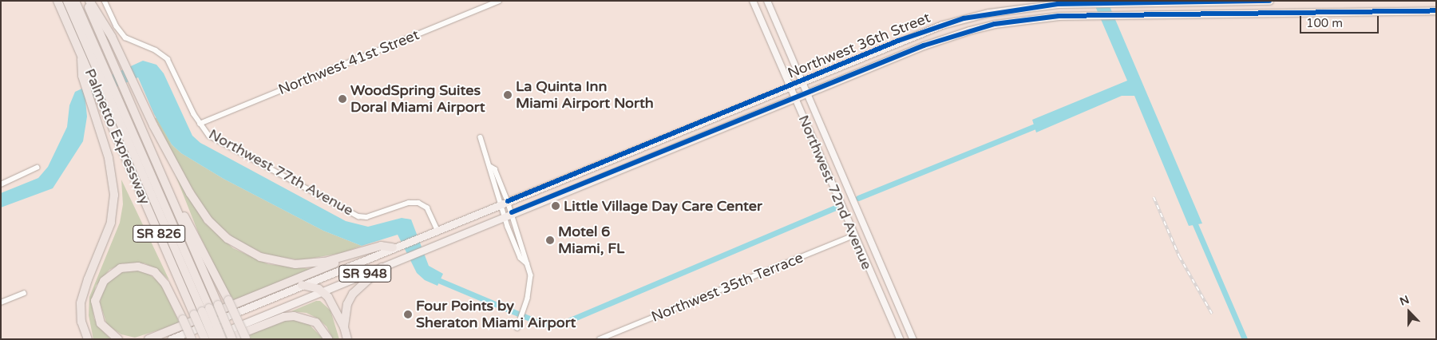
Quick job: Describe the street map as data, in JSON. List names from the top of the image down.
{
  "streets": {
    "highway": ["Palmetto Expressway", "SR 826"],
    "main road": ["Northwest 36th Street", "Northwest 72nd Avenue", "SR 948"],
    "street": ["Northwest 41st Street", "Northwest 77th Avenue", "Northwest 35th Terrace"]
  },
  "crossings": [
    ["Northwest 36th Street", "Palmetto Expressway"],
    ["Northwest 36th Street", "Northwest 77th Avenue"],
    ["Northwest 36th Street", "Northwest 72nd Avenue"],
    ["Northwest 41st Street", "Northwest 77th Avenue"],
    ["Northwest 72nd Avenue", "Northwest 35th Terrace"]
  ],
  "places": [
    "La Quinta Inn Miami Airport North",
    "WoodSpring Suites Doral Miami Airport",
    "Little Village Day Care Center",
    "Motel 6 Miami, FL",
    "Four Points by Sheraton Miami Airport"
  ],
  "scale_bar": "100 m",
  "north": "top"
}
